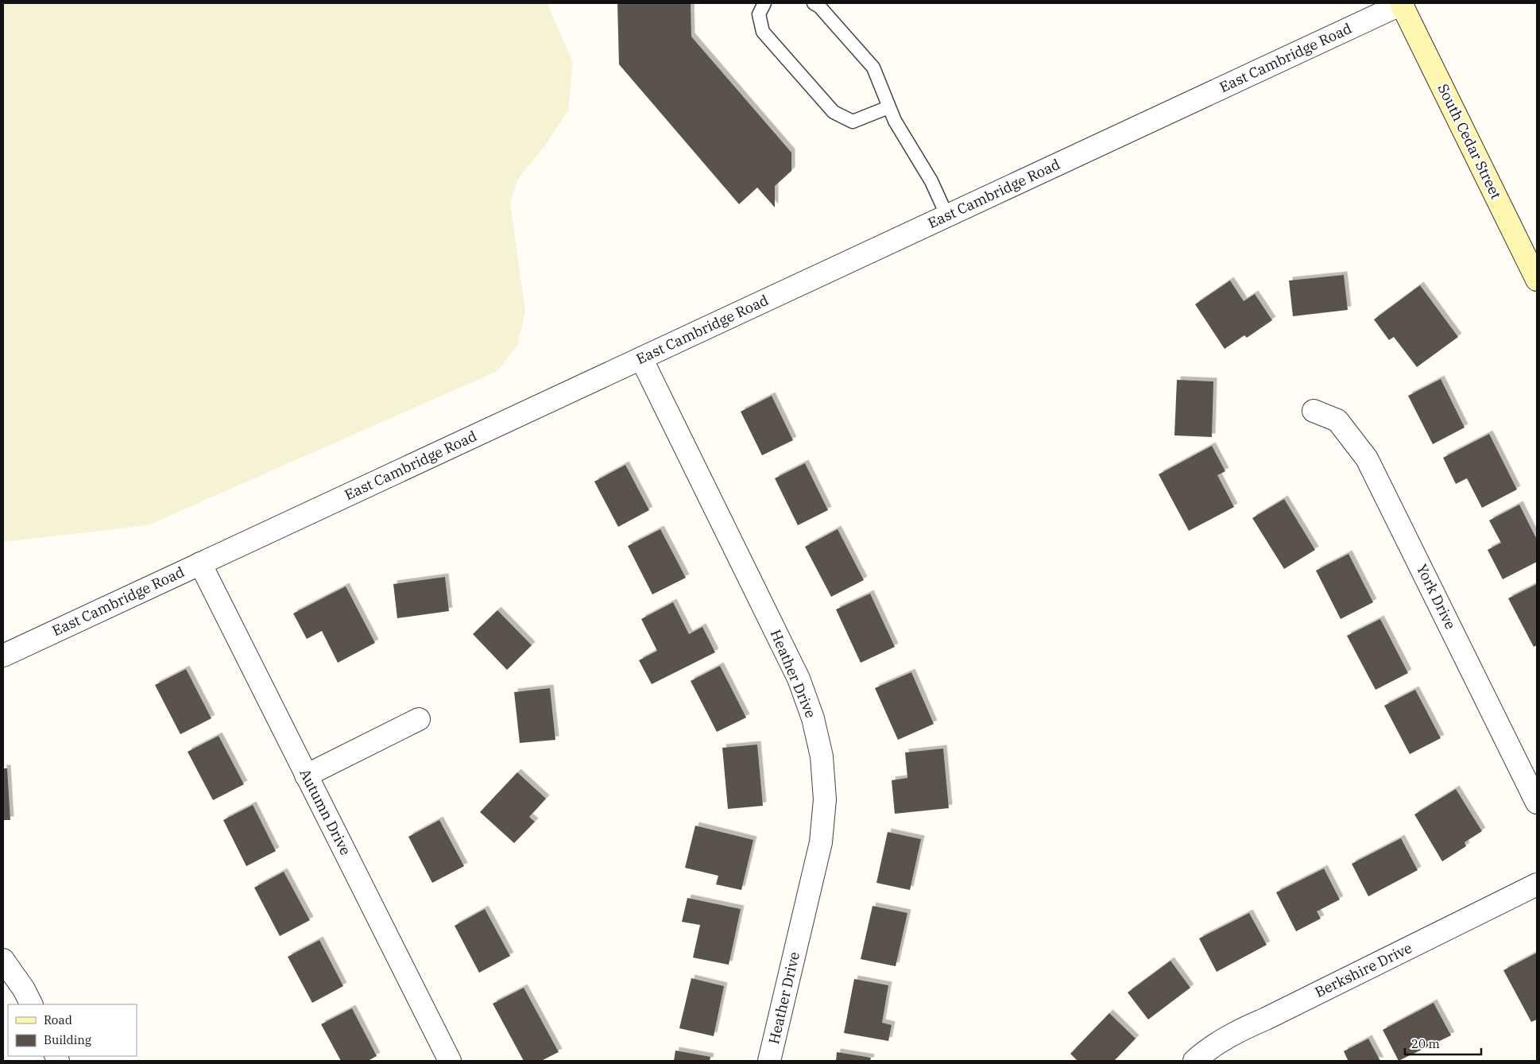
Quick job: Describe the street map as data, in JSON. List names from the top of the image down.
{
  "streets": {
    "main road": ["South Cedar Street"],
    "street": [
      "East Cambridge Road",
      "York Drive",
      "Heather Drive",
      "Autumn Drive",
      "Berkshire Drive"
    ]
  },
  "crossings": [
    ["East Cambridge Road", "South Cedar Street"],
    ["East Cambridge Road", "Heather Drive"],
    ["East Cambridge Road", "Autumn Drive"]
  ],
  "legend": ["Road", "Building"],
  "scale_bar": "20 m"
}
